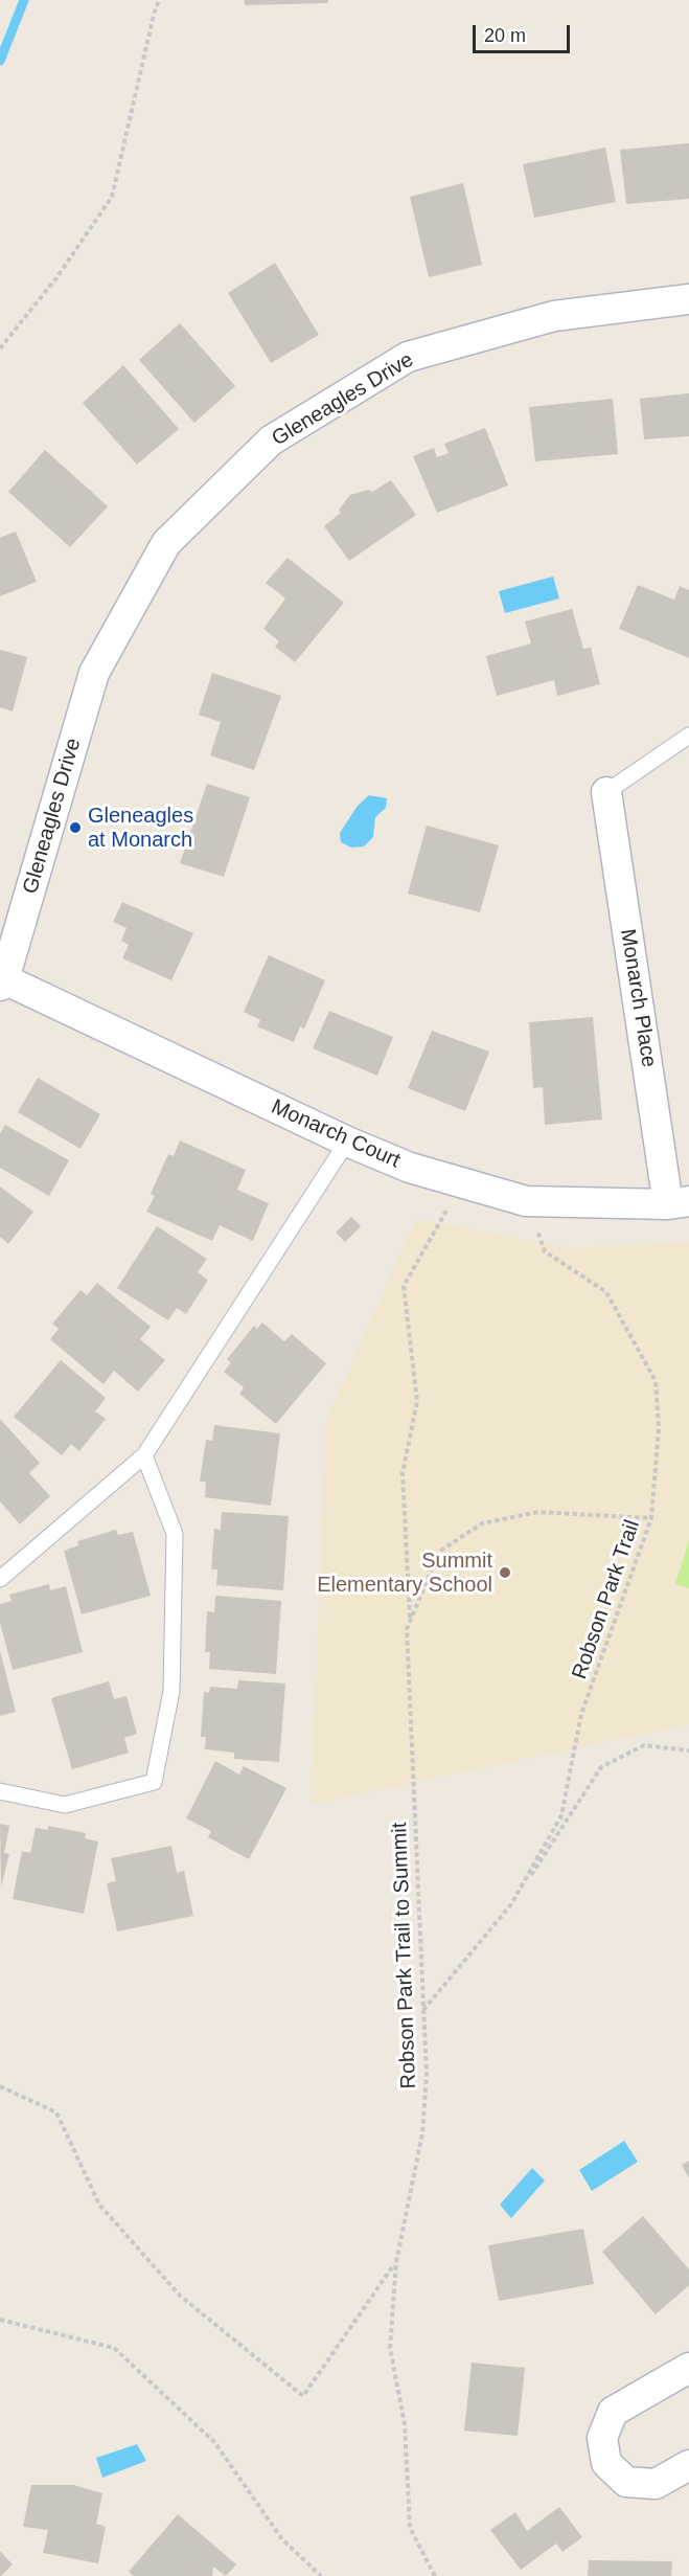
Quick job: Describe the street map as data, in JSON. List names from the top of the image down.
{
  "streets": {
    "street": ["Gleneagles Drive", "Monarch Place", "Monarch Court"],
    "path": ["Robson Park Trail", "Robson Park Trail to Summit"]
  },
  "crossings": [
    ["Gleneagles Drive", "Monarch Court"],
    ["Monarch Place", "Monarch Court"],
    ["Monarch Court", "Robson Park Trail"],
    ["Robson Park Trail", "Robson Park Trail to Summit"]
  ],
  "places": ["Gleneagles at Monarch", "Summit Elementary School"],
  "scale_bar": "20 m"
}
